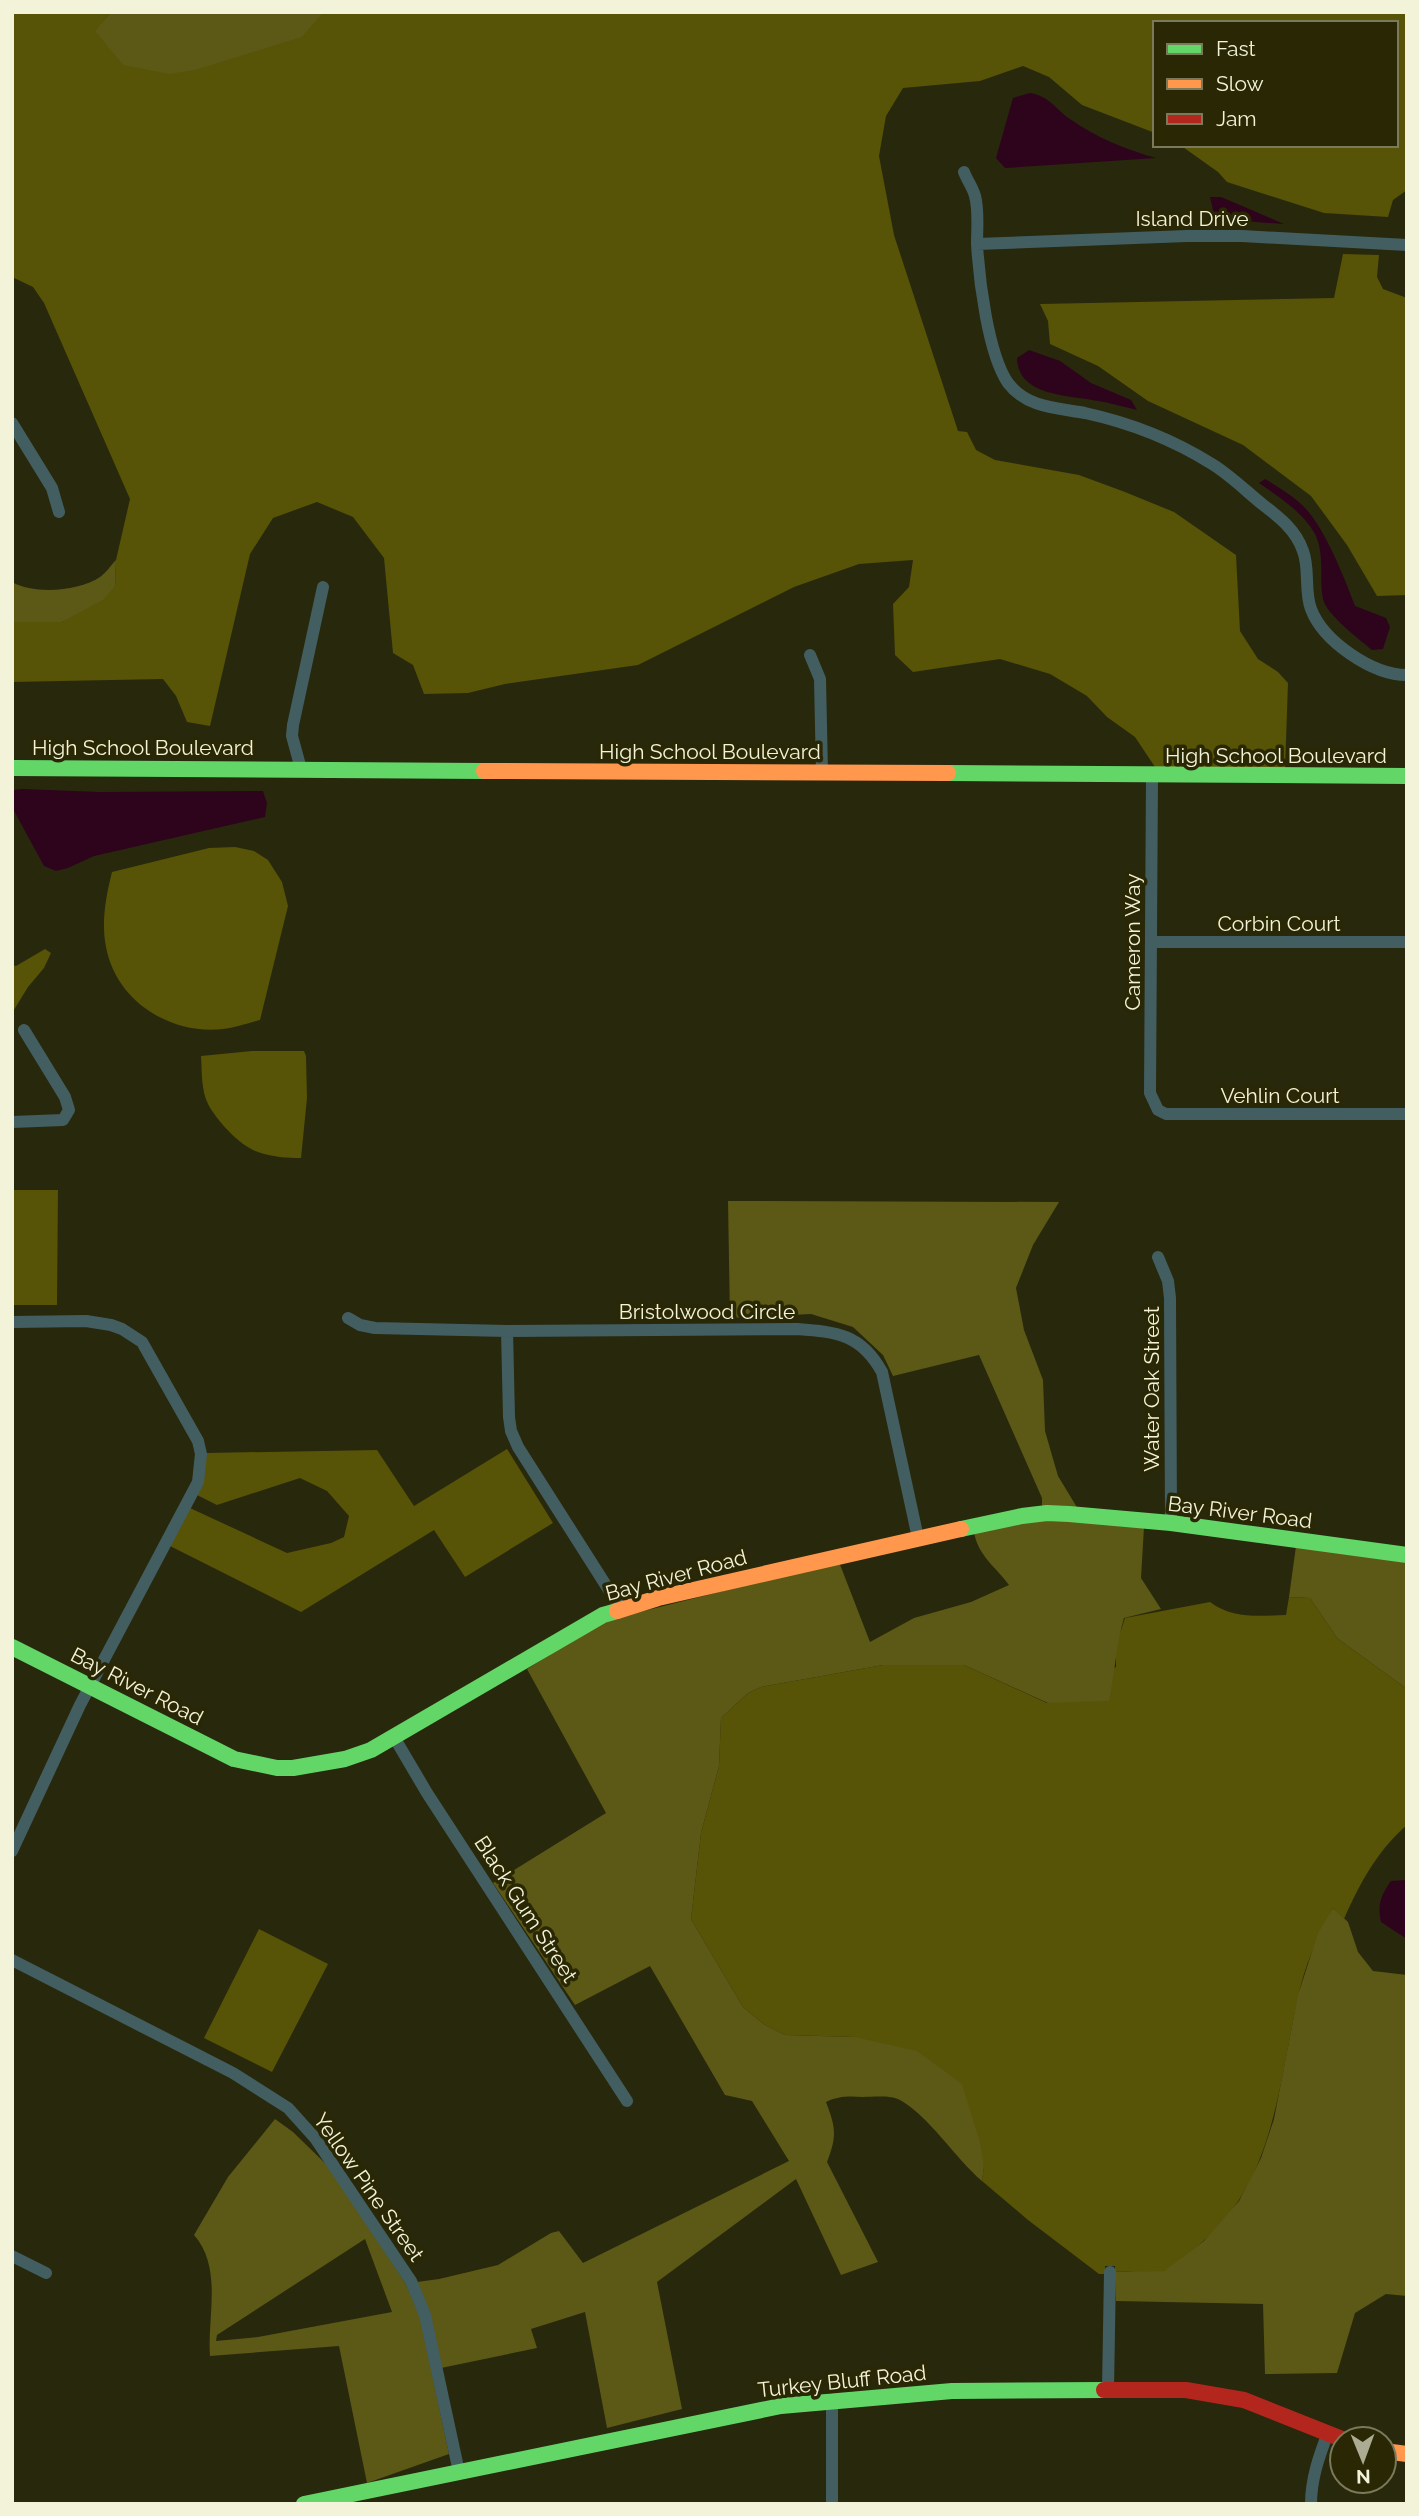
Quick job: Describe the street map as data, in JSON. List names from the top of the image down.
{
  "streets": {
    "street": [
      "Island Drive",
      "High School Boulevard",
      "Corbin Court",
      "Cameron Way",
      "Vehlin Court",
      "Bristolwood Circle",
      "Water Oak Street",
      "Bay River Road",
      "Black Gum Street",
      "Yellow Pine Street",
      "Turkey Bluff Road"
    ]
  },
  "crossings": [
    ["High School Boulevard", "Cameron Way"],
    ["Corbin Court", "Cameron Way"],
    ["Cameron Way", "Vehlin Court"],
    ["Bristolwood Circle", "Bay River Road"],
    ["Water Oak Street", "Bay River Road"],
    ["Bay River Road", "Black Gum Street"],
    ["Yellow Pine Street", "Turkey Bluff Road"]
  ],
  "legend": ["Fast", "Slow", "Jam"],
  "north": "bottom"
}
